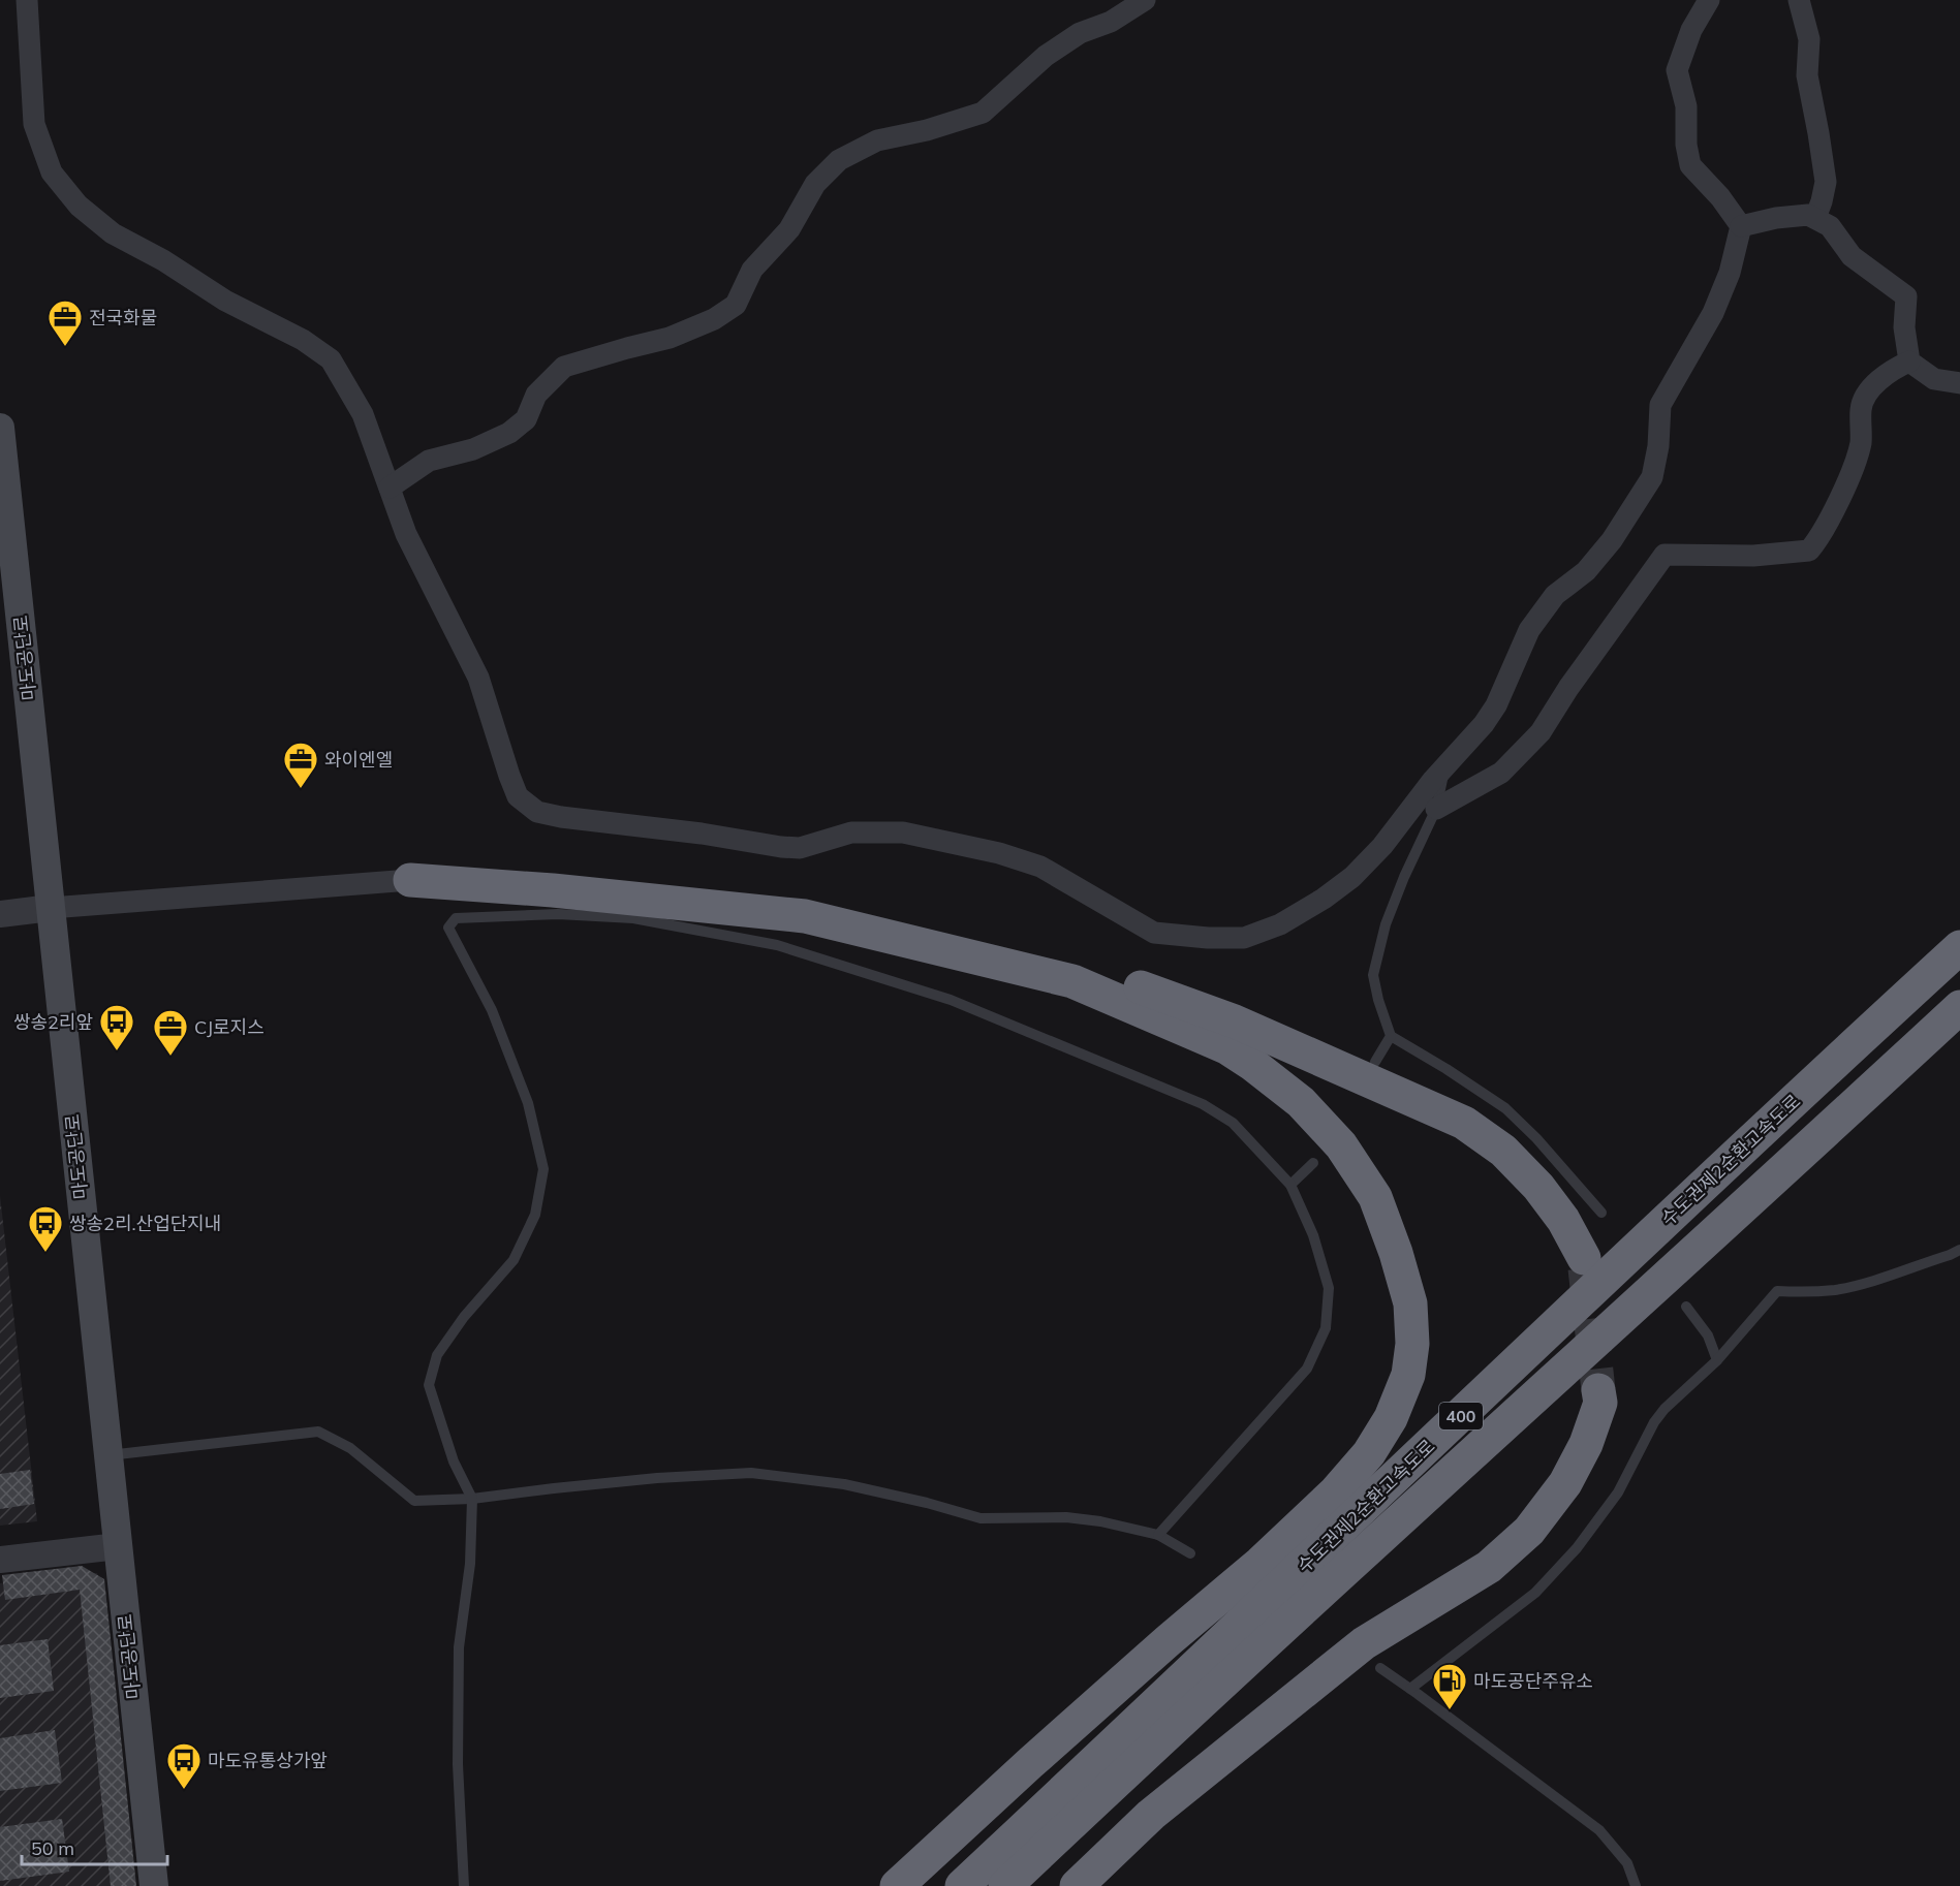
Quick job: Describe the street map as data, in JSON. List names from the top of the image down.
{
  "streets": {
    "highway": ["수도권제2순환고속도로", "400"],
    "main road": ["마도공단로"]
  },
  "places": {
    "office": ["전국화물", "와이엔엘", "CJ로지스"],
    "bus stop": ["쌍송2리앞", "쌍송2리.산업단지내", "마도유통상가앞"],
    "fuel station": ["마도공단주유소"]
  },
  "scale_bar": "50 m"
}
